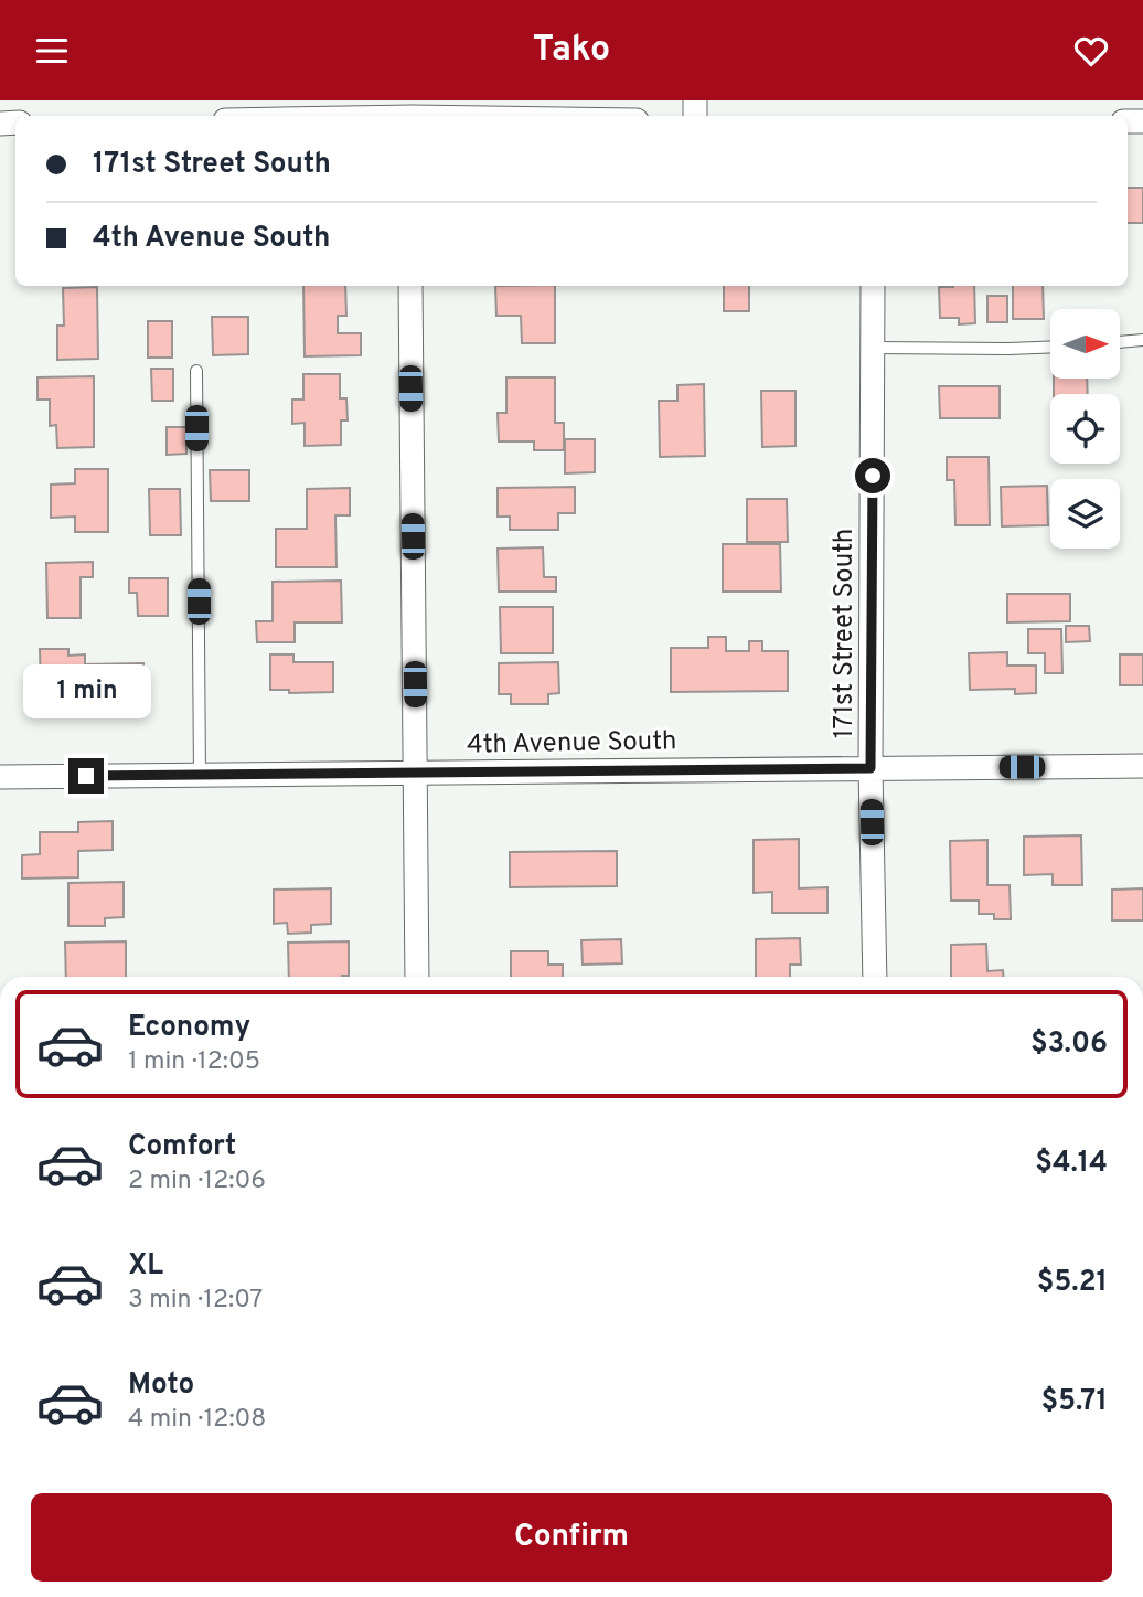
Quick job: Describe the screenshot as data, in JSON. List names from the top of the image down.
{
  "streets": {
    "street": ["171st Street South", "4th Avenue South"]
  },
  "crossings": [
    ["171st Street South", "4th Avenue South"]
  ],
  "north": "right",
  "page": {
    "header": "Tako",
    "banner": ["171st Street South", "4th Avenue South"],
    "bubble": "1 min",
    "list": [
      {
        "name": "Economy",
        "note": "1 min · 12:05",
        "value": "$3.06"
      },
      {
        "name": "Comfort",
        "note": "2 min · 12:06",
        "value": "$4.14"
      },
      {
        "name": "XL",
        "note": "3 min · 12:07",
        "value": "$5.21"
      },
      {
        "name": "Moto",
        "note": "4 min · 12:08",
        "value": "$5.71"
      }
    ],
    "buttons": "Confirm"
  }
}
